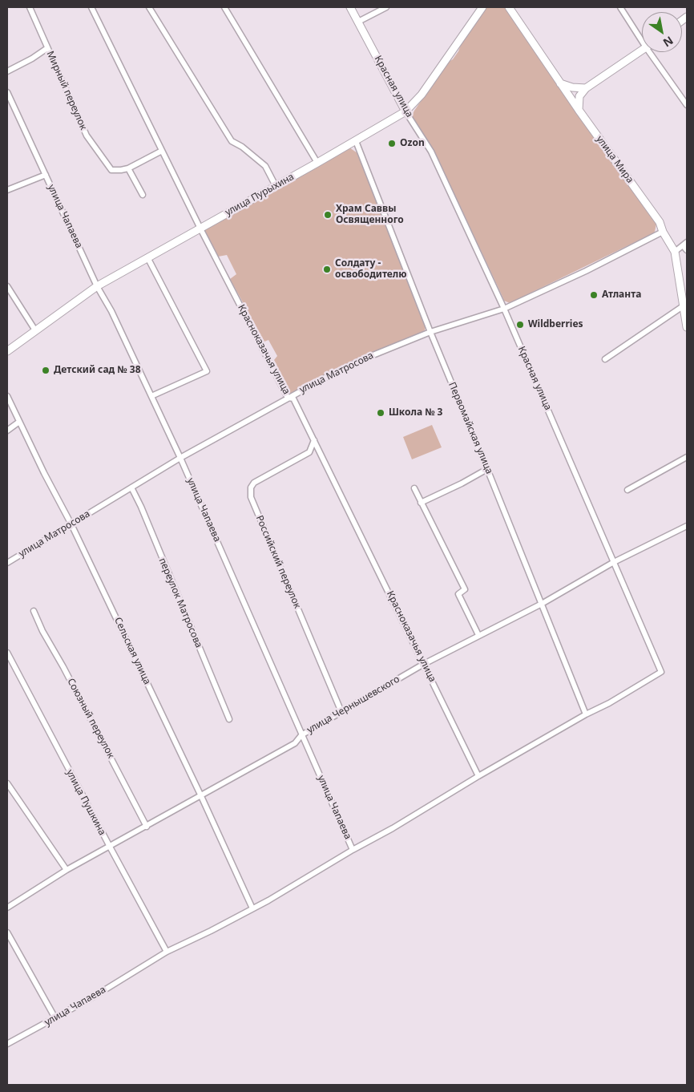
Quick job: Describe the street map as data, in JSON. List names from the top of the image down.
{
  "streets": {
    "street": [
      "Красная улица",
      "Мирный переулок",
      "улица Мира",
      "улица Пурыхина",
      "улица Чапаева",
      "Красноказачья улица",
      "улица Матросова",
      "Первомайская улица",
      "Российский переулок",
      "переулок Матросова",
      "Сельская улица",
      "улица Чернышевского",
      "Союзный переулок",
      "улица Пушкина"
    ]
  },
  "crossings": [
    ["Красная улица", "улица Пурыхина"],
    ["Красная улица", "улица Чапаева"],
    ["Красная улица", "улица Матросова"],
    ["Красная улица", "улица Чернышевского"],
    ["улица Мира", "улица Матросова"],
    ["улица Пурыхина", "улица Чапаева"],
    ["улица Пурыхина", "Красноказачья улица"],
    ["улица Пурыхина", "Первомайская улица"],
    ["улица Чапаева", "Красноказачья улица"],
    ["улица Чапаева", "улица Матросова"],
    ["улица Чапаева", "Первомайская улица"],
    ["улица Чапаева", "Сельская улица"],
    ["улица Чапаева", "улица Чернышевского"],
    ["улица Чапаева", "улица Пушкина"],
    ["Красноказачья улица", "улица Матросова"],
    ["Красноказачья улица", "Российский переулок"],
    ["Красноказачья улица", "улица Чернышевского"],
    ["улица Матросова", "Первомайская улица"],
    ["улица Матросова", "переулок Матросова"],
    ["улица Матросова", "Сельская улица"],
    ["Первомайская улица", "улица Чернышевского"],
    ["Российский переулок", "улица Чернышевского"],
    ["Сельская улица", "улица Чернышевского"],
    ["улица Чернышевского", "Союзный переулок"],
    ["улица Чернышевского", "улица Пушкина"]
  ],
  "places": [
    "Ozon",
    "Храм Саввы Освященного",
    "Солдату - освободителю",
    "Атланта",
    "Wildberries",
    "Детский сад № 38",
    "Школа № 3"
  ],
  "north": "bottom right"
}
